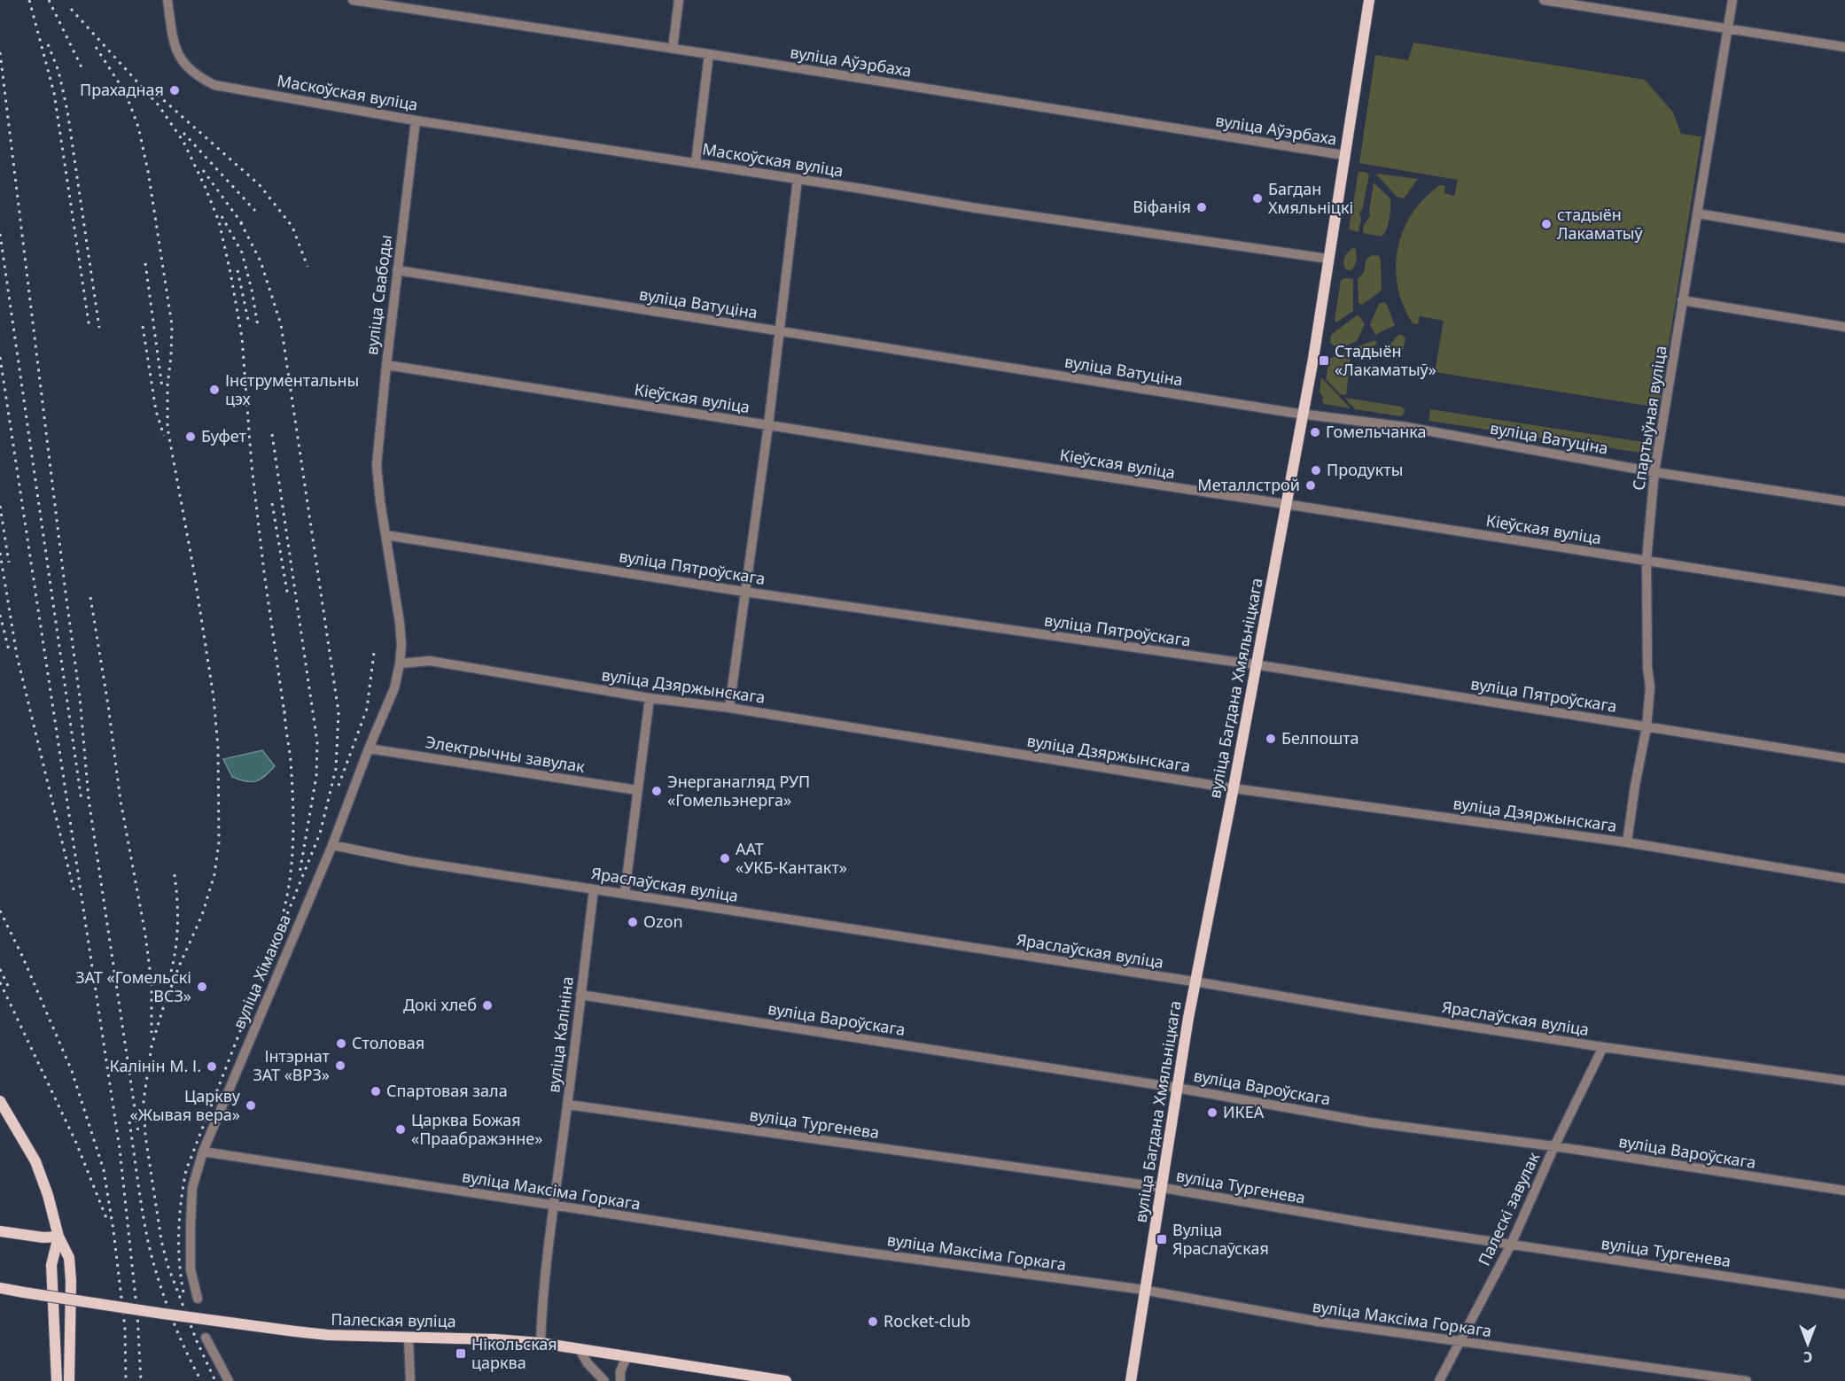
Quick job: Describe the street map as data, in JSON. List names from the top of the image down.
{
  "streets": {
    "main road": ["вуліца Багдана Хмяльніцкага", "Палеская вуліца"],
    "street": [
      "вуліца Аўэрбаха",
      "Маскоўская вуліца",
      "вуліца Свабоды",
      "вуліца Ватуціна",
      "Кіеўская вуліца",
      "Спартыўная вуліца",
      "вуліца Пятроўскага",
      "вуліца Дзяржынскага",
      "Электрычны завулак",
      "Яраслаўская вуліца",
      "вуліца Хімакова",
      "вуліца Вароўскага",
      "вуліца Калініна",
      "вуліца Тургенева",
      "вуліца Максіма Горкага",
      "Палескі завулак"
    ]
  },
  "crossings": [
    ["вуліца Аўэрбаха", "вуліца Багдана Хмяльніцкага"],
    ["Маскоўская вуліца", "вуліца Свабоды"],
    ["Маскоўская вуліца", "вуліца Багдана Хмяльніцкага"],
    ["вуліца Свабоды", "вуліца Ватуціна"],
    ["вуліца Свабоды", "Кіеўская вуліца"],
    ["вуліца Свабоды", "вуліца Пятроўскага"],
    ["вуліца Свабоды", "вуліца Дзяржынскага"],
    ["вуліца Свабоды", "вуліца Хімакова"],
    ["вуліца Ватуціна", "Спартыўная вуліца"],
    ["вуліца Ватуціна", "вуліца Багдана Хмяльніцкага"],
    ["Кіеўская вуліца", "Спартыўная вуліца"],
    ["Кіеўская вуліца", "вуліца Багдана Хмяльніцкага"],
    ["Спартыўная вуліца", "вуліца Пятроўскага"],
    ["Спартыўная вуліца", "вуліца Дзяржынскага"],
    ["вуліца Пятроўскага", "вуліца Багдана Хмяльніцкага"],
    ["вуліца Дзяржынскага", "вуліца Багдана Хмяльніцкага"],
    ["вуліца Дзяржынскага", "вуліца Хімакова"],
    ["вуліца Багдана Хмяльніцкага", "Яраслаўская вуліца"],
    ["вуліца Багдана Хмяльніцкага", "вуліца Вароўскага"],
    ["вуліца Багдана Хмяльніцкага", "вуліца Тургенева"],
    ["вуліца Багдана Хмяльніцкага", "вуліца Максіма Горкага"],
    ["Электрычны завулак", "вуліца Хімакова"],
    ["Яраслаўская вуліца", "вуліца Хімакова"],
    ["Яраслаўская вуліца", "вуліца Калініна"],
    ["Яраслаўская вуліца", "Палескі завулак"],
    ["вуліца Хімакова", "вуліца Максіма Горкага"],
    ["вуліца Вароўскага", "вуліца Калініна"],
    ["вуліца Вароўскага", "Палескі завулак"],
    ["вуліца Калініна", "вуліца Тургенева"],
    ["вуліца Калініна", "вуліца Максіма Горкага"],
    ["вуліца Калініна", "Палеская вуліца"],
    ["вуліца Тургенева", "Палескі завулак"],
    ["вуліца Максіма Горкага", "Палескі завулак"]
  ],
  "places": {
    "other": [
      "Прахадная",
      "Багдан Хмяльніцкі",
      "Віфанія",
      "стадыён Лакаматыў",
      "Інструментальны цэх",
      "Гомельчанка",
      "Буфет",
      "Продукты",
      "Металлстрой",
      "Белпошта",
      "Энерганагляд РУП «Гомельэнерга»",
      "ААТ «УКБ-Кантакт»",
      "Ozon",
      "ЗАТ «Гомельскі ВСЗ»",
      "Докі хлеб",
      "Столовая",
      "Інтэрнат ЗАТ «ВРЗ»",
      "Калінін М. І.",
      "Спартовая зала",
      "Царкву «Жывая вера»",
      "ИКЕА",
      "Царква Божая «Праабражэнне»",
      "Rocket-club"
    ],
    "transit": ["Стадыён «Лакаматыў»", "Вуліца Яраслаўская", "Нікольская царква"]
  },
  "north": "bottom"
}
